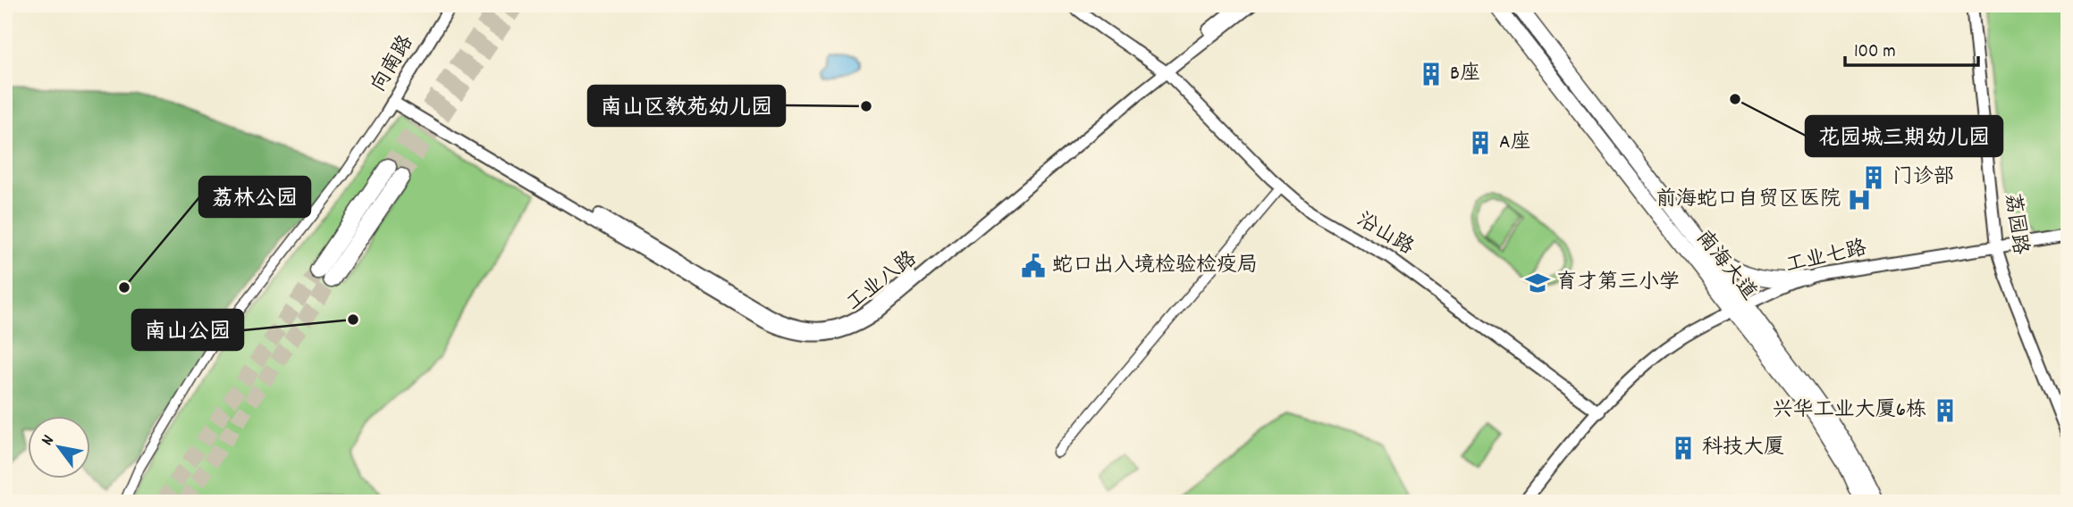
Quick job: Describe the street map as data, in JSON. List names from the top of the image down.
{
  "streets": {
    "main road": ["南海大道"],
    "street": [
      "向南路",
      "荔园路",
      "沿山路",
      "工业七路",
      "工业八路"
    ]
  },
  "crossings": [
    ["向南路", "工业八路"],
    ["荔园路", "工业七路"],
    ["沿山路", "工业七路"],
    ["沿山路", "工业八路"],
    ["工业七路", "南海大道"]
  ],
  "places": {
    "building": [
      "B座",
      "A座",
      "门诊部",
      "兴华工业大厦6栋",
      "科技大厦"
    ],
    "other": [
      "花园城三期幼儿园",
      "南山区教苑幼儿园",
      "荔林公园",
      "南山公园"
    ],
    "hospital": ["前海蛇口自贸区医院"],
    "public building": ["蛇口出入境检验检疫局"],
    "school or university": ["育才第三小学"]
  },
  "scale_bar": "100 m",
  "north": "top left"
}
